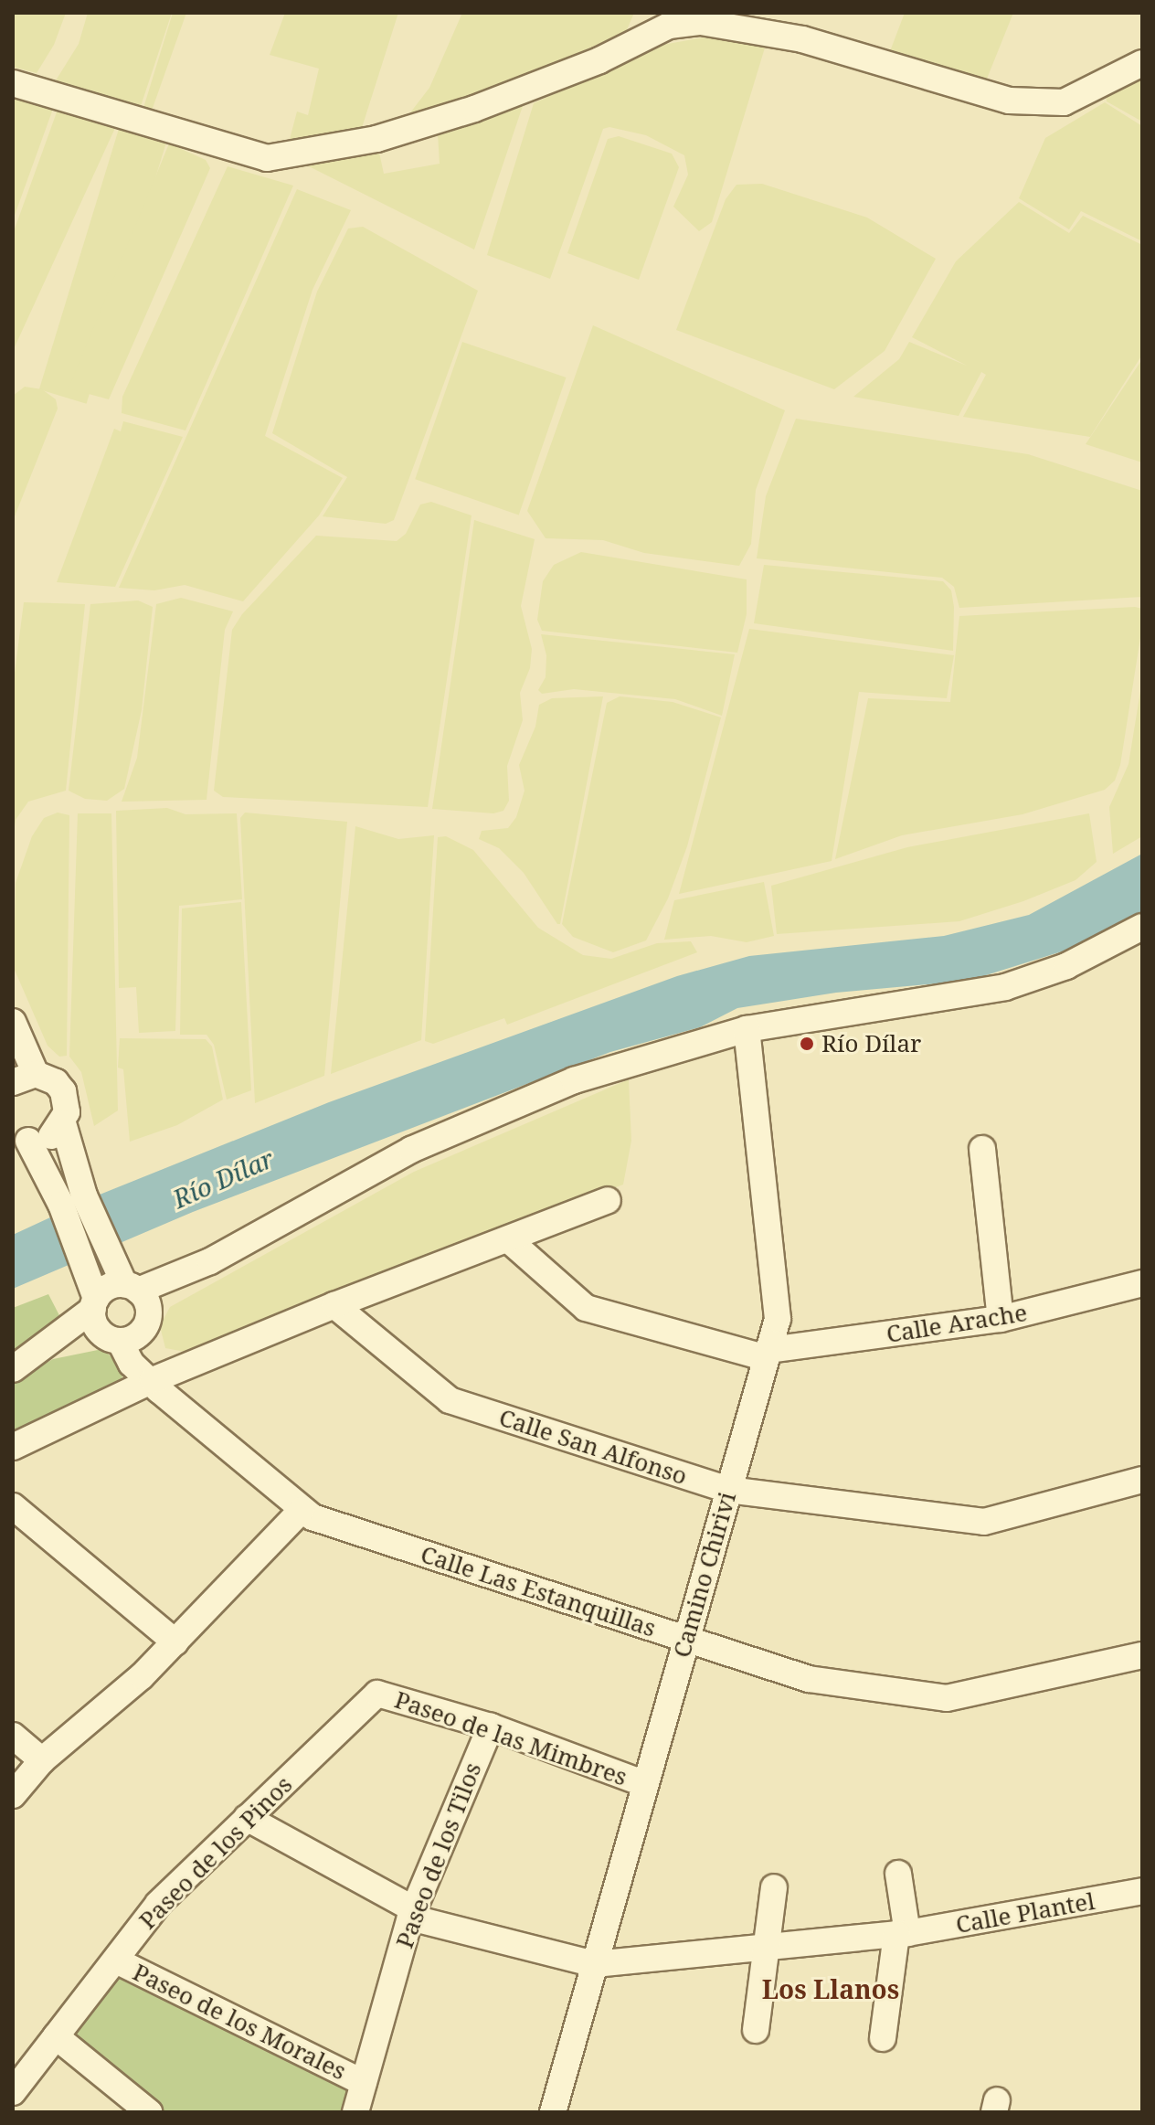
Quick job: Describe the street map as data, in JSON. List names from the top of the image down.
{
  "streets": {
    "street": [
      "Calle Arache",
      "Calle San Alfonso",
      "Camino Chirivi",
      "Calle Las Estanquillas",
      "Paseo de las Mimbres",
      "Paseo de los Pinos",
      "Paseo de los Tilos",
      "Calle Plantel",
      "Paseo de los Morales"
    ]
  },
  "crossings": [
    ["Calle Arache", "Camino Chirivi"],
    ["Calle San Alfonso", "Camino Chirivi"],
    ["Camino Chirivi", "Calle Las Estanquillas"],
    ["Camino Chirivi", "Paseo de las Mimbres"],
    ["Camino Chirivi", "Calle Plantel"],
    ["Paseo de las Mimbres", "Paseo de los Pinos"],
    ["Paseo de las Mimbres", "Paseo de los Tilos"],
    ["Paseo de los Pinos", "Paseo de los Morales"],
    ["Paseo de los Tilos", "Paseo de los Morales"]
  ],
  "districts": ["Los Llanos"],
  "water": ["Río Dílar"],
  "places": ["Río Dílar"]
}
